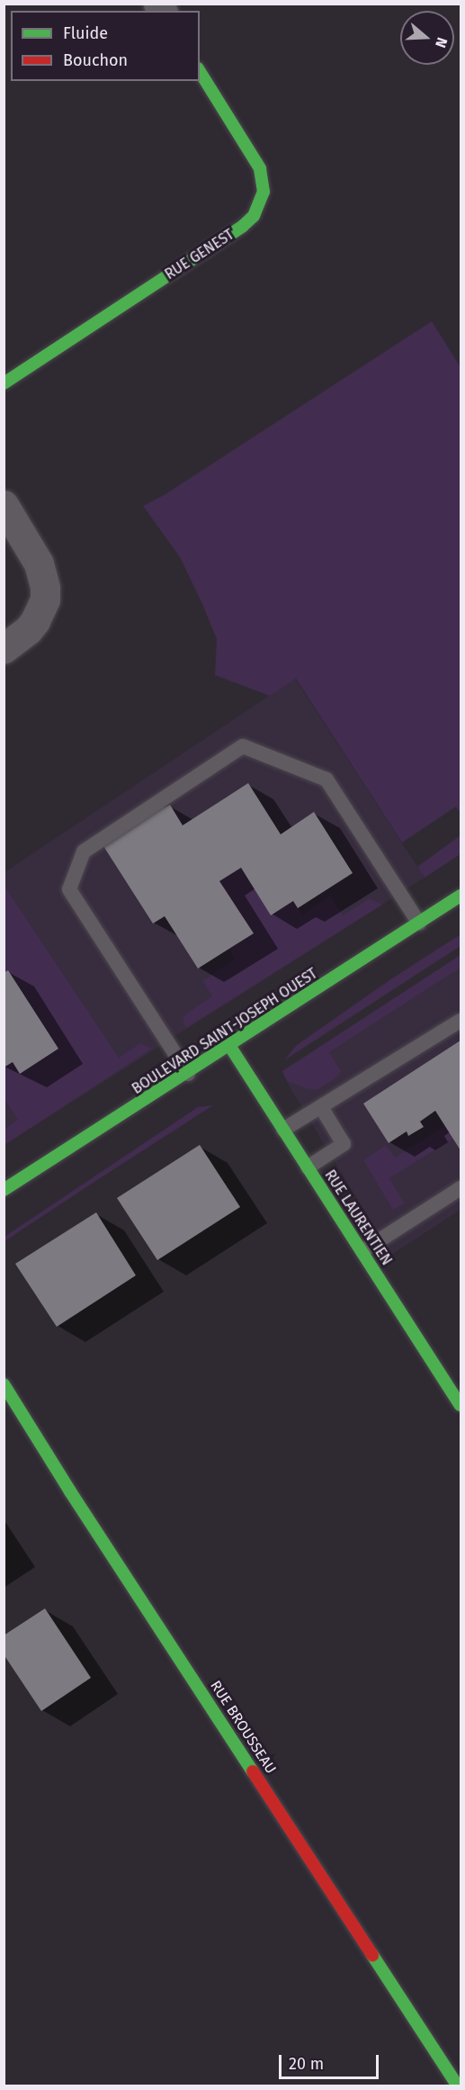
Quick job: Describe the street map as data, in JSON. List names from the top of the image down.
{
  "streets": {
    "street": [
      "RUE GENEST",
      "BOULEVARD SAINT-JOSEPH OUEST",
      "RUE LAURENTIEN",
      "RUE BROUSSEAU"
    ]
  },
  "crossings": [
    ["BOULEVARD SAINT-JOSEPH OUEST", "RUE LAURENTIEN"]
  ],
  "legend": ["Fluide", "Bouchon"],
  "scale_bar": "20 m",
  "north": "right"
}
